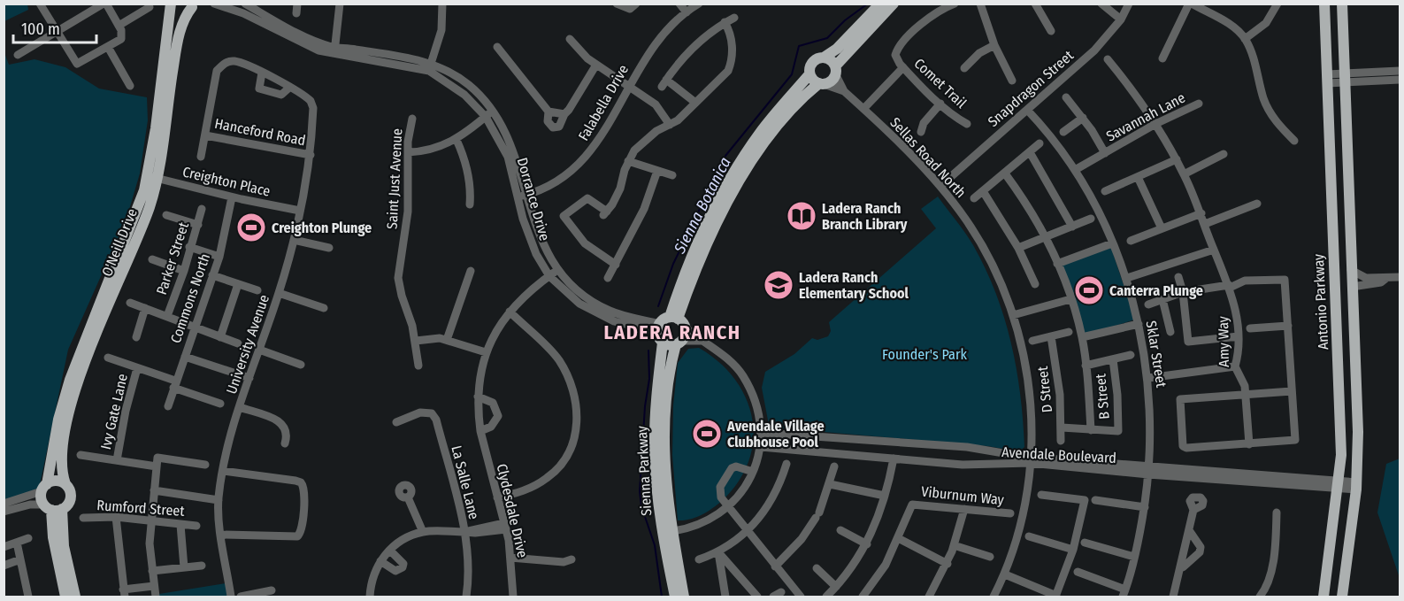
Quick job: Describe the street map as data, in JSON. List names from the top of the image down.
{
  "streets": {
    "main road": ["O'Neill Drive", "Antonio Parkway", "Sienna Parkway"],
    "street": [
      "Comet Trail",
      "Snapdragon Street",
      "Falabella Drive",
      "Savannah Lane",
      "Hanceford Road",
      "Sellas Road North",
      "Saint Just Avenue",
      "Creighton Place",
      "Dorrance Drive",
      "Parker Street",
      "Commons North",
      "Amy Way",
      "University Avenue",
      "Sklar Street",
      "D Street",
      "B Street",
      "Ivy Gate Lane",
      "Avendale Boulevard",
      "La Salle Lane",
      "Viburnum Way",
      "Rumford Street",
      "Clydesdale Drive"
    ]
  },
  "crossings": [
    ["Snapdragon Street", "Sellas Road North"],
    ["Snapdragon Street", "Sklar Street"],
    ["Falabella Drive", "Dorrance Drive"],
    ["Savannah Lane", "Amy Way"],
    ["Savannah Lane", "Sklar Street"],
    ["Hanceford Road", "University Avenue"],
    ["Sellas Road North", "Avendale Boulevard"],
    ["Sellas Road North", "Sienna Parkway"],
    ["Creighton Place", "O'Neill Drive"],
    ["Creighton Place", "Commons North"],
    ["Creighton Place", "University Avenue"],
    ["Dorrance Drive", "Clydesdale Drive"],
    ["Antonio Parkway", "Avendale Boulevard"],
    ["Sklar Street", "Avendale Boulevard"]
  ],
  "districts": ["LADERA RANCH"],
  "water": ["Sienna Botanica"],
  "parks": ["Founder's Park"],
  "places": {
    "library": ["Ladera Ranch Branch Library"],
    "sports": ["Creighton Plunge", "Canterra Plunge", "Avendale Village Clubhouse Pool"],
    "school or university": ["Ladera Ranch Elementary School"]
  },
  "scale_bar": "100 m"
}
